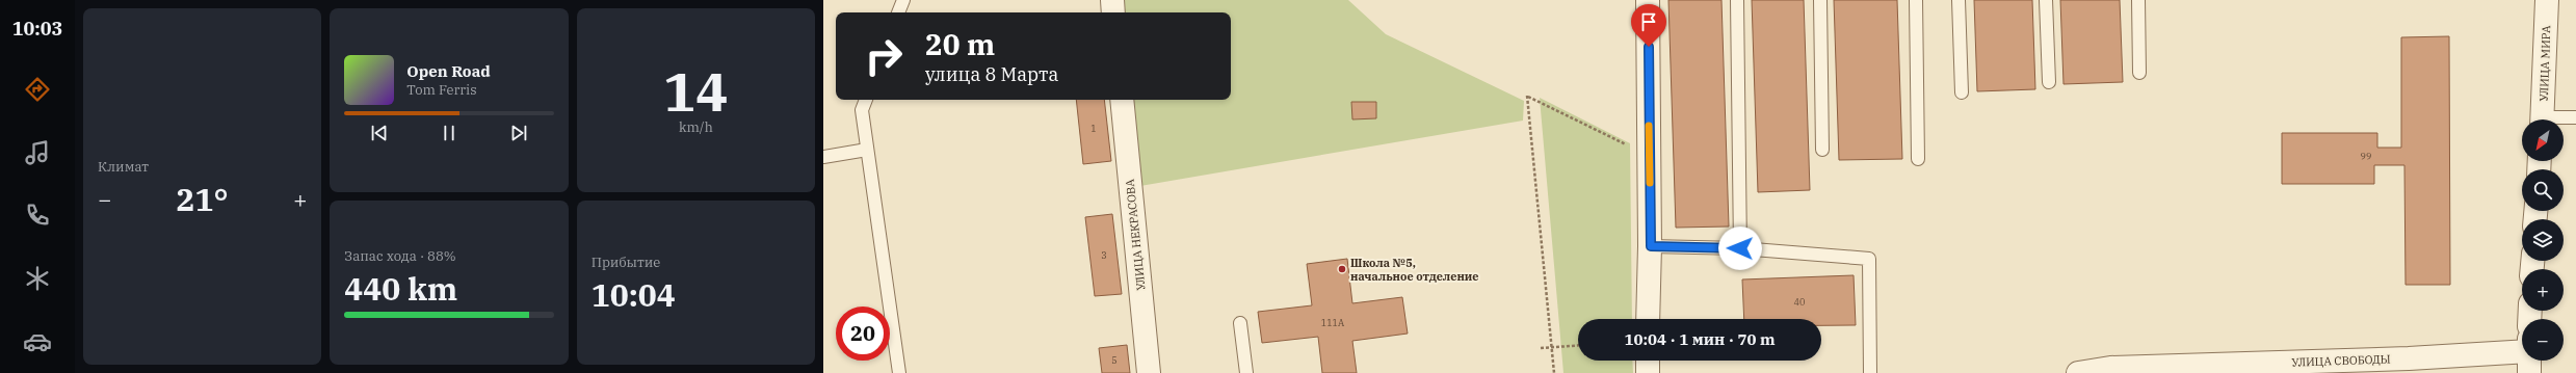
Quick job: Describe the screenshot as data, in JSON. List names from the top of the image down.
{
  "streets": {
    "street": ["УЛИЦА МИРА", "УЛИЦА НЕКРАСОВА", "УЛИЦА СВОБОДЫ"]
  },
  "places": ["Школа №5, начальное отделение"],
  "house_numbers": [
    "1",
    "99",
    "3",
    "40",
    "111А",
    "5"
  ],
  "north": "bottom left",
  "page": {
    "tabs": "10:03",
    "tile": [
      "Климат",
      ["14", "km/h"],
      ["Запас хода · 88%", "440 km"],
      ["Прибытие", "10:04"]
    ],
    "turn": ["20 m", "улица 8 Марта"],
    "song": ["Open Road", "Tom Ferris"],
    "map_buttons": ["+", "−"],
    "heat": ["−", "21°", "+"],
    "limit": "20",
    "trip": "10:04 · 1 мин · 70 m"
  }
}
